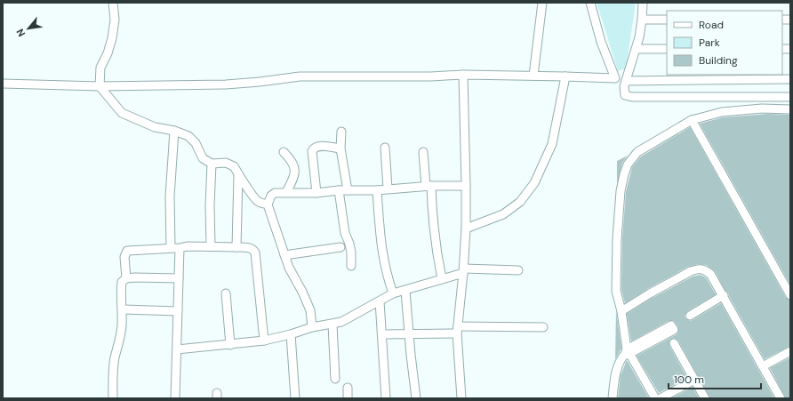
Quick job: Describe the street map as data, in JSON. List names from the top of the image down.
{
  "legend": ["Road", "Park", "Building"],
  "scale_bar": "100 m",
  "north": "bottom left"
}
